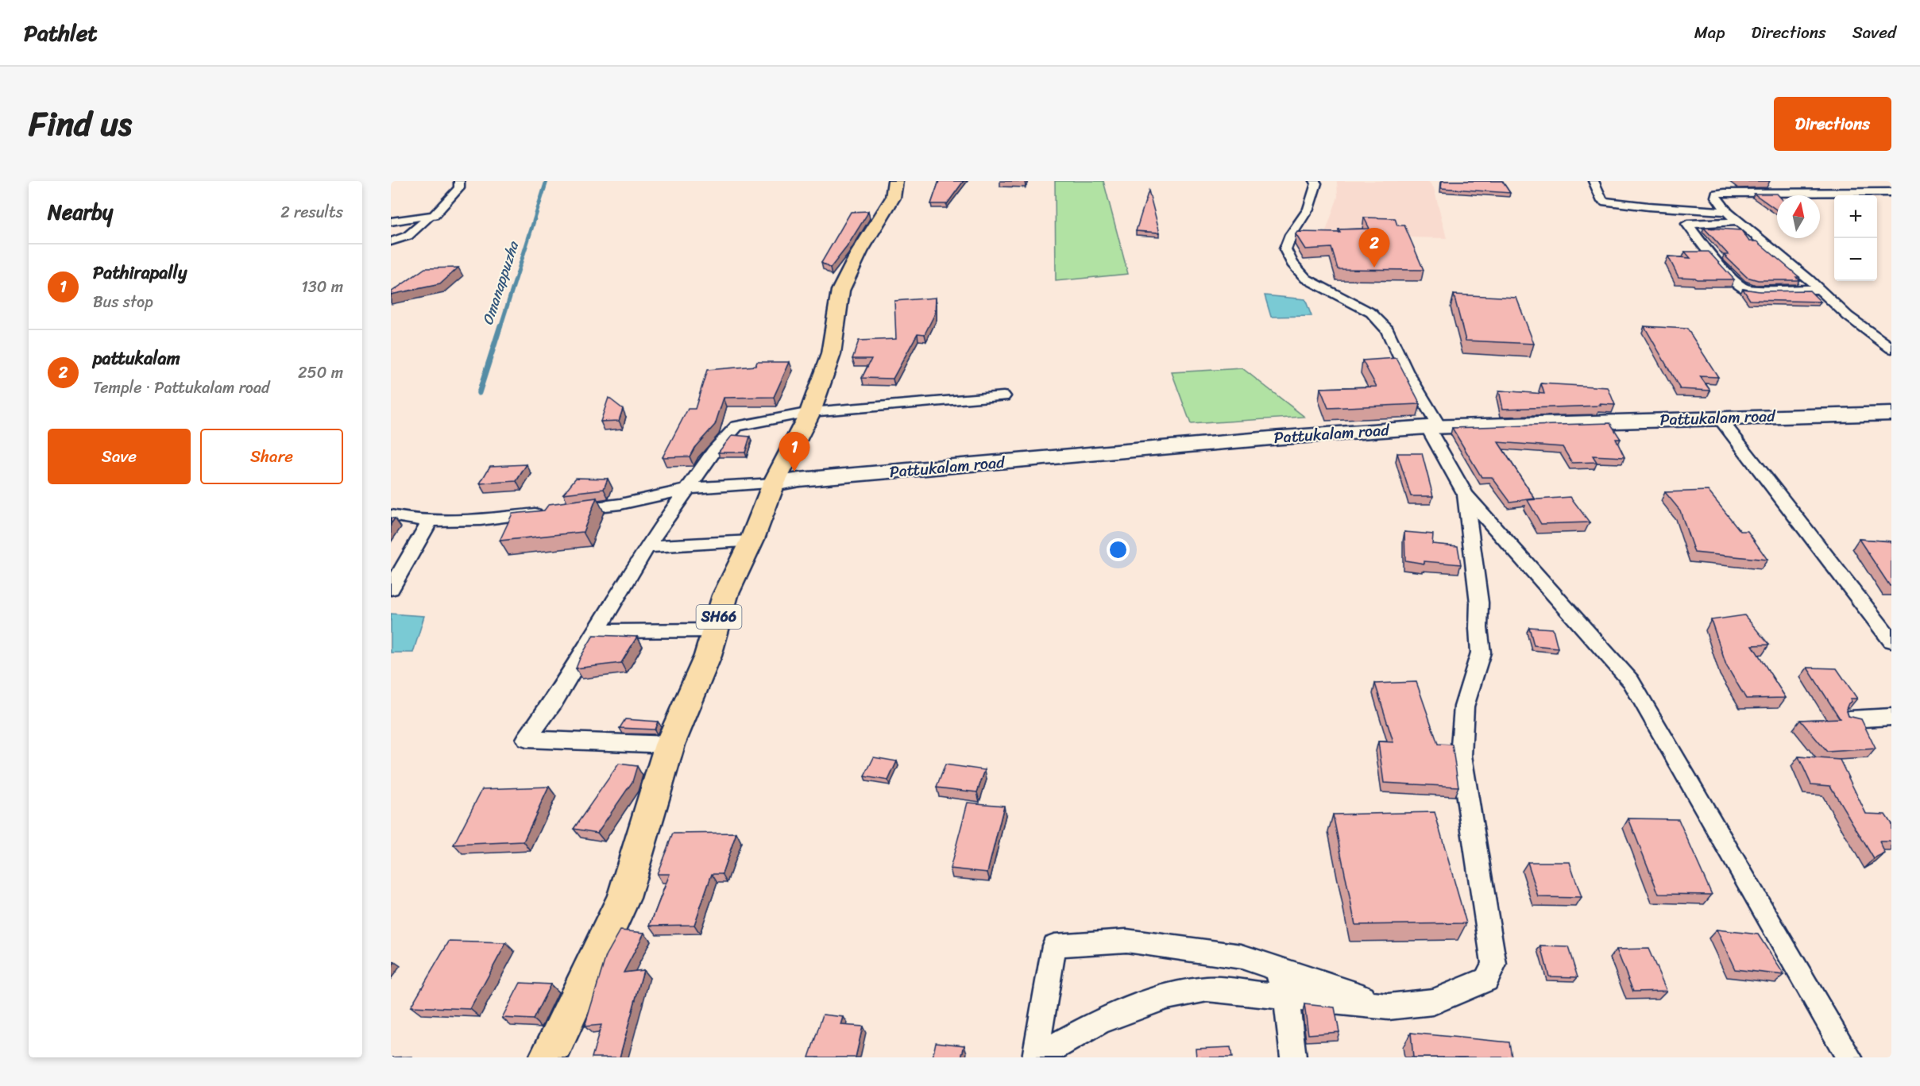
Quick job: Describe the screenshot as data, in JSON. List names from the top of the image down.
{
  "streets": {
    "main road": ["Pattukalam road", "SH66"]
  },
  "crossings": [
    ["Pattukalam road", "SH66"]
  ],
  "water": ["Omanappuzha"],
  "north": "top",
  "page": {
    "header": "Pathlet",
    "nav": ["Map", "Directions", "Saved"],
    "title": "Find us",
    "buttons": [
      "Directions",
      ["Save", "Share"]
    ],
    "heading": ["Nearby", "2 results"],
    "map_buttons": ["+", "−"],
    "pins": ["2", "1"],
    "list": [
      {
        "mark": "1",
        "name": "Pathirapally",
        "note": "Bus stop",
        "value": "130 m"
      },
      {
        "mark": "2",
        "name": "pattukalam",
        "note": "Temple · Pattukalam road",
        "value": "250 m"
      }
    ]
  }
}
